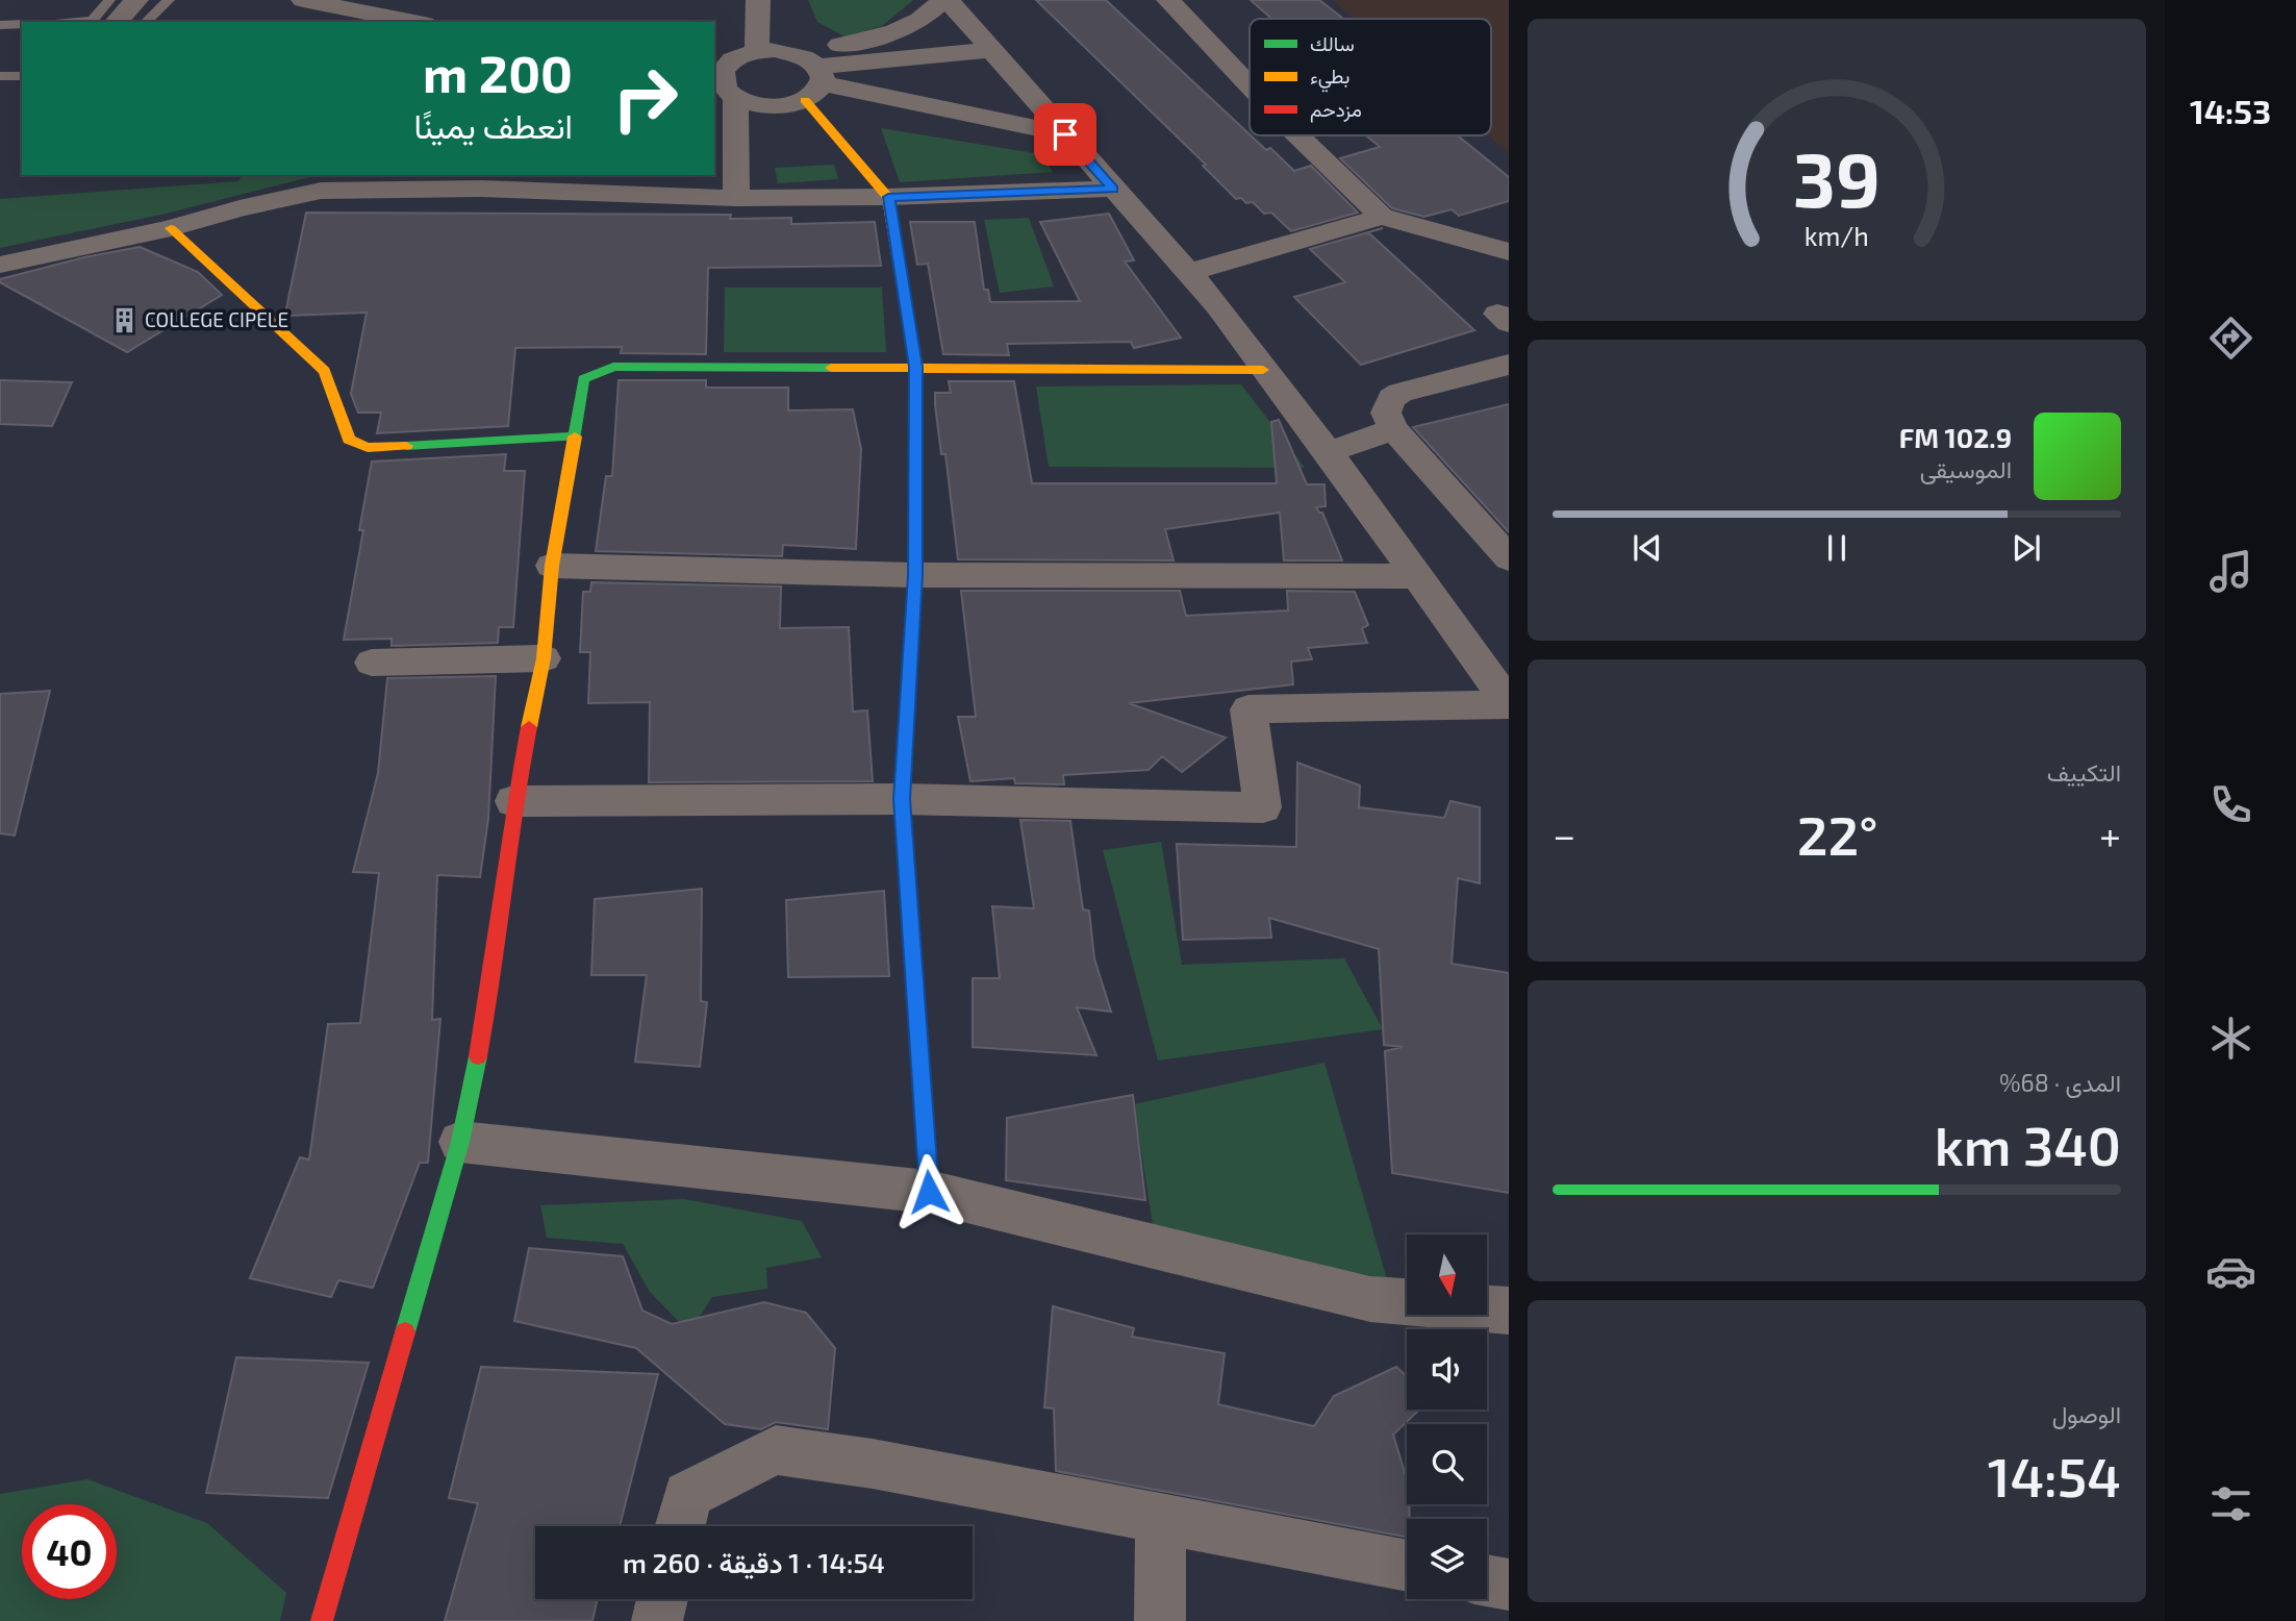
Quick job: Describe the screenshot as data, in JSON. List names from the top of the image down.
{
  "places": {
    "building": ["COLLEGE CIPELE"]
  },
  "legend": ["سالك", "بطيء", "مزدحم"],
  "north": "bottom",
  "page": {
    "tabs": "14:53",
    "turn": ["200 m", "انعطف يمينًا"],
    "song": ["102.9 FM", "الموسيقى"],
    "tile": [
      "التكييف",
      ["المدى · 68%", "340 km"],
      ["الوصول", "14:54"]
    ],
    "heat": ["−", "22°", "+"],
    "limit": "40",
    "trip": "14:54 · 1 دقيقة · 260 m",
    "gauge": ["39", "km/h"]
  }
}
